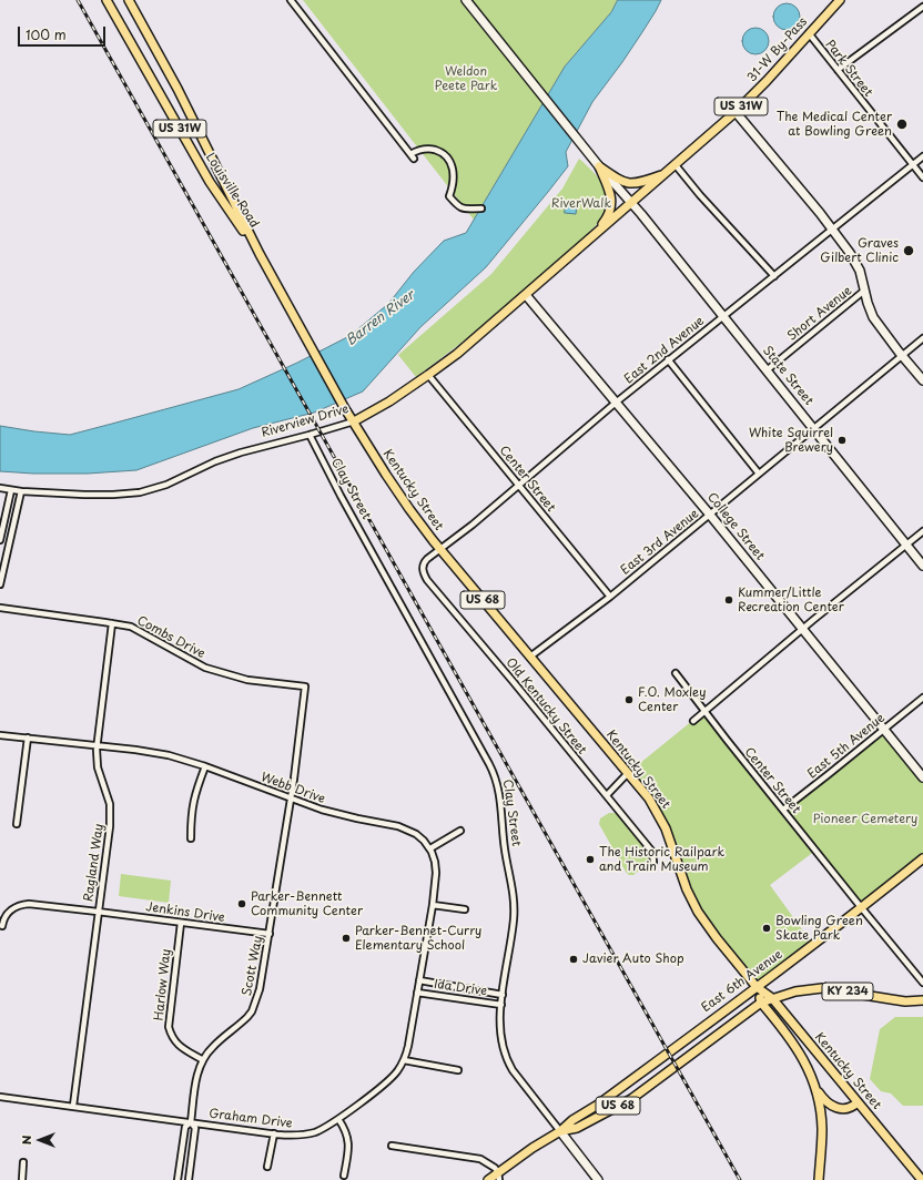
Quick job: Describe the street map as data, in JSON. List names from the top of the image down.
{
  "streets": {
    "main road": [
      "31-W By-Pass",
      "US 31W",
      "Louisville Road",
      "Riverview Drive",
      "Kentucky Street",
      "US 68",
      "East 6th Avenue",
      "KY 234"
    ],
    "street": [
      "Park Street",
      "Short Avenue",
      "East 2nd Avenue",
      "State Street",
      "Center Street",
      "Clay Street",
      "College Street",
      "East 3rd Avenue",
      "Combs Drive",
      "Old Kentucky Street",
      "East 5th Avenue",
      "Webb Drive",
      "Ragland Way",
      "Jenkins Drive",
      "Scott Way",
      "Harlow Way",
      "Ida Drive",
      "Graham Drive"
    ]
  },
  "crossings": [
    ["31-W By-Pass", "Park Street"],
    ["31-W By-Pass", "State Street"],
    ["31-W By-Pass", "Riverview Drive"],
    ["Park Street", "East 2nd Avenue"],
    ["Louisville Road", "Riverview Drive"],
    ["Louisville Road", "Kentucky Street"],
    ["Short Avenue", "State Street"],
    ["East 2nd Avenue", "State Street"],
    ["East 2nd Avenue", "Center Street"],
    ["East 2nd Avenue", "Kentucky Street"],
    ["East 2nd Avenue", "College Street"],
    ["East 2nd Avenue", "Old Kentucky Street"],
    ["State Street", "Riverview Drive"],
    ["State Street", "East 3rd Avenue"],
    ["Riverview Drive", "Center Street"],
    ["Riverview Drive", "Clay Street"],
    ["Riverview Drive", "Kentucky Street"],
    ["Riverview Drive", "College Street"],
    ["Center Street", "East 3rd Avenue"],
    ["Center Street", "East 5th Avenue"],
    ["Center Street", "East 6th Avenue"],
    ["Clay Street", "US 68"],
    ["Clay Street", "East 6th Avenue"],
    ["Clay Street", "Ida Drive"],
    ["Kentucky Street", "East 3rd Avenue"],
    ["Kentucky Street", "US 68"],
    ["Kentucky Street", "East 6th Avenue"],
    ["Kentucky Street", "KY 234"],
    ["College Street", "East 3rd Avenue"],
    ["College Street", "East 5th Avenue"],
    ["US 68", "East 6th Avenue"],
    ["US 68", "KY 234"],
    ["Combs Drive", "Ragland Way"],
    ["Combs Drive", "Scott Way"],
    ["Webb Drive", "Ragland Way"],
    ["Webb Drive", "Scott Way"],
    ["Ragland Way", "Jenkins Drive"],
    ["Ragland Way", "Graham Drive"],
    ["Jenkins Drive", "Scott Way"],
    ["Jenkins Drive", "Harlow Way"],
    ["Scott Way", "Harlow Way"],
    ["Scott Way", "Graham Drive"],
    ["Ida Drive", "Graham Drive"]
  ],
  "water": ["Barren River"],
  "parks": ["Weldon Peete Park", "RiverWalk", "Pioneer Cemetery"],
  "places": [
    "The Medical Center at Bowling Green",
    "Graves Gilbert Clinic",
    "White Squirrel Brewery",
    "Kummer/Little Recreation Center",
    "F.O. Moxley Center",
    "The Historic Railpark and Train Museum",
    "Parker-Bennett Community Center",
    "Bowling Green Skate Park",
    "Parker-Bennet-Curry Elementary School",
    "Javier Auto Shop"
  ],
  "scale_bar": "100 m",
  "north": "left"
}
